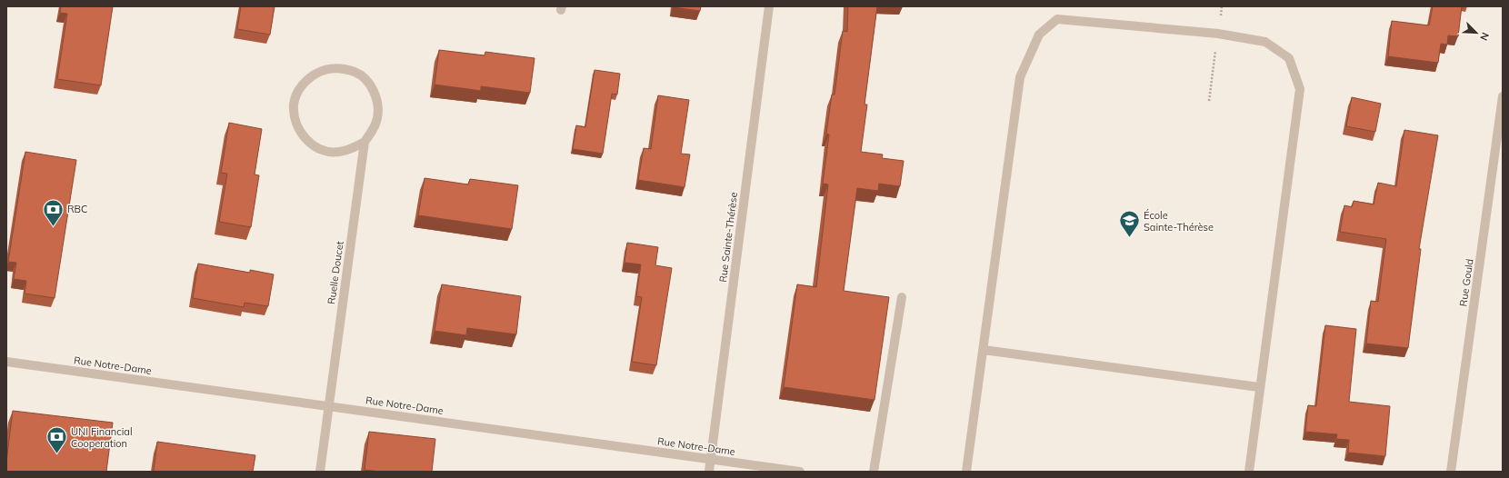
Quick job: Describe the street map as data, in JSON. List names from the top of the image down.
{
  "streets": {
    "street": [
      "Rue Sainte-Thérèse",
      "Ruelle Doucet",
      "Rue Gould",
      "Rue Notre-Dame"
    ]
  },
  "crossings": [
    ["Rue Sainte-Thérèse", "Rue Notre-Dame"],
    ["Ruelle Doucet", "Rue Notre-Dame"]
  ],
  "places": {
    "bank": ["RBC", "UNI Financial Cooperation"],
    "school or university": ["École Sainte-Thérèse"]
  },
  "north": "bottom right"
}
